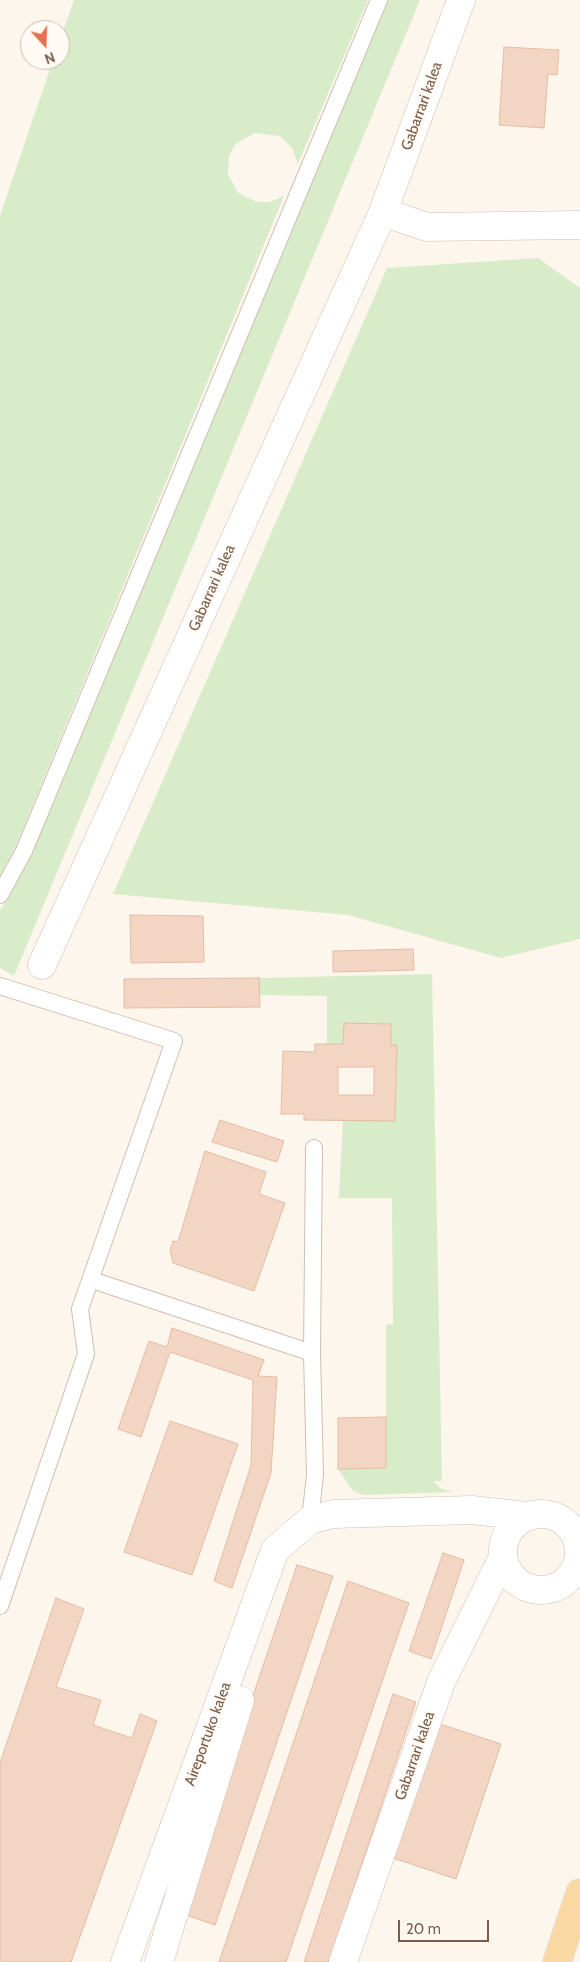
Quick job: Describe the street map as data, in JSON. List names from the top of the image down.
{
  "streets": {
    "street": ["Gabarrari kalea", "Aireportuko kalea"]
  },
  "crossings": [
    ["Gabarrari kalea", "Aireportuko kalea"]
  ],
  "scale_bar": "20 m",
  "north": "bottom"
}
